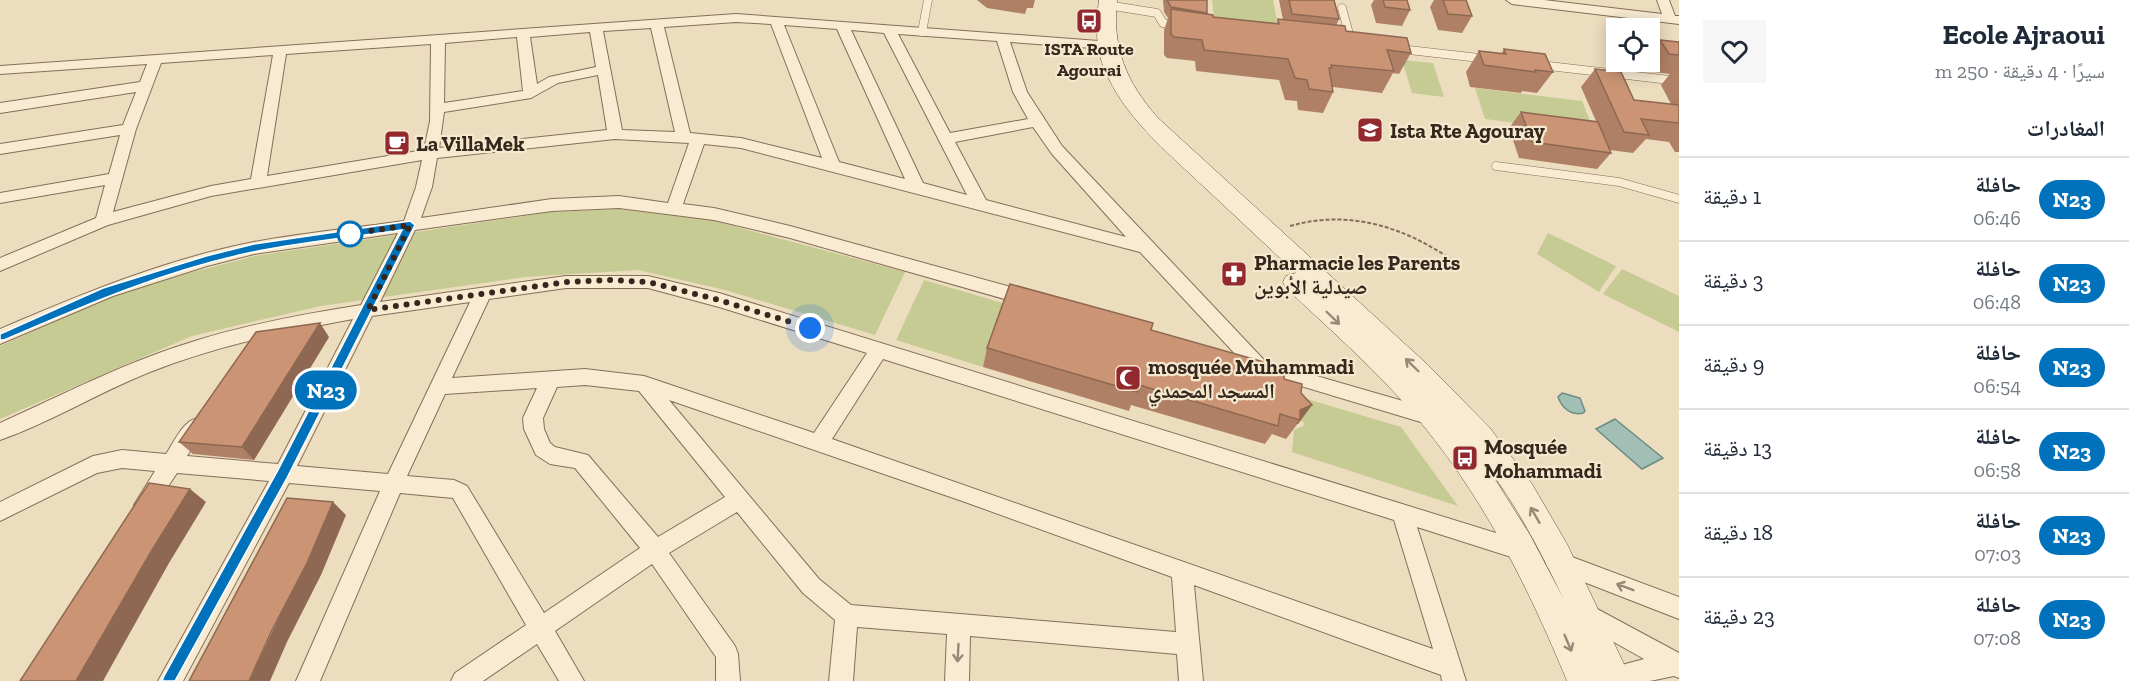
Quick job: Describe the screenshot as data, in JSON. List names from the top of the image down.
{
  "places": {
    "bus stop": ["ISTA Route Agourai", "Mosquée Mohammadi"],
    "school or university": ["Ista Rte Agouray"],
    "cafe": ["La VillaMek"],
    "pharmacy": ["Pharmacie les Parents صيدلية الأبوين"],
    "mosque": ["mosquée Muhammadi المسجد المحمدي"]
  },
  "lines": ["bus line N23"],
  "page": {
    "heading": [
      ["Ecole Ajraoui", "سيرًا · 4 دقيقة · 250 m"],
      "المغادرات"
    ],
    "on_map": "N23",
    "list": [
      {
        "mark": "N23",
        "name": "حافلة",
        "note": "06:46",
        "value": "1 دقيقة"
      },
      {
        "mark": "N23",
        "name": "حافلة",
        "note": "06:48",
        "value": "3 دقيقة"
      },
      {
        "mark": "N23",
        "name": "حافلة",
        "note": "06:54",
        "value": "9 دقيقة"
      },
      {
        "mark": "N23",
        "name": "حافلة",
        "note": "06:58",
        "value": "13 دقيقة"
      },
      {
        "mark": "N23",
        "name": "حافلة",
        "note": "07:03",
        "value": "18 دقيقة"
      },
      {
        "mark": "N23",
        "name": "حافلة",
        "note": "07:08",
        "value": "23 دقيقة"
      }
    ]
  }
}
